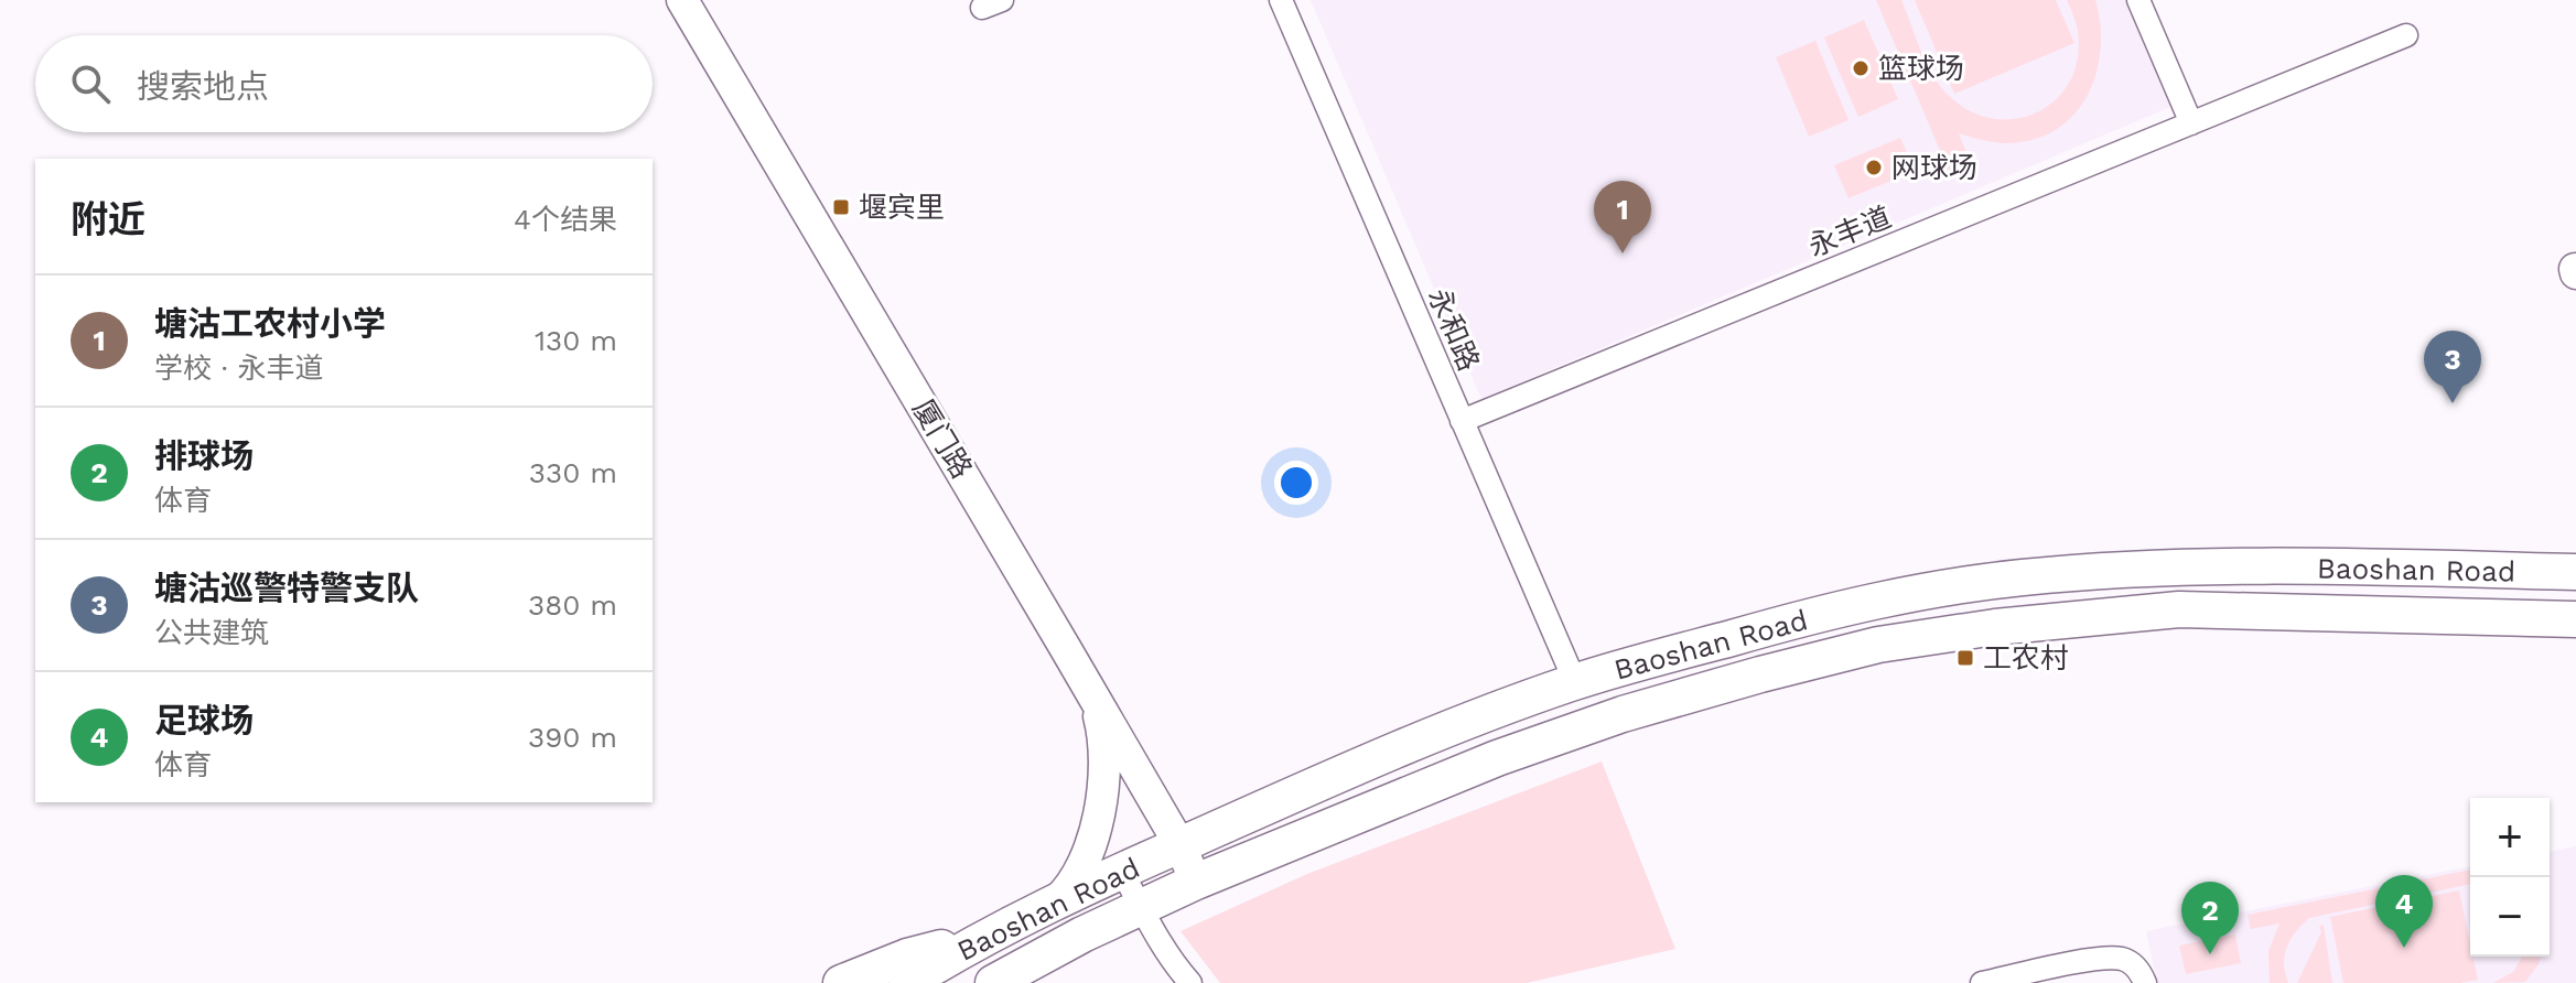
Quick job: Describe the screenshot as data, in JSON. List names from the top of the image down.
{
  "streets": {
    "main road": ["Baoshan Road"],
    "street": ["永丰道", "永和路", "厦门路"]
  },
  "crossings": [
    ["永丰道", "永和路"],
    ["永和路", "Baoshan Road"],
    ["厦门路", "Baoshan Road"]
  ],
  "places": {
    "other": ["篮球场", "网球场"],
    "transit": ["堰宾里", "工农村"]
  },
  "page": {
    "search": "搜索地点",
    "heading": ["附近", "4个结果"],
    "pins": [
      "1",
      "3",
      "4",
      "2"
    ],
    "list": [
      {
        "mark": "1",
        "name": "塘沽工农村小学",
        "note": "学校 · 永丰道",
        "value": "130 m"
      },
      {
        "mark": "2",
        "name": "排球场",
        "note": "体育",
        "value": "330 m"
      },
      {
        "mark": "3",
        "name": "塘沽巡警特警支队",
        "note": "公共建筑",
        "value": "380 m"
      },
      {
        "mark": "4",
        "name": "足球场",
        "note": "体育",
        "value": "390 m"
      }
    ],
    "map_buttons": ["+", "−"]
  }
}
